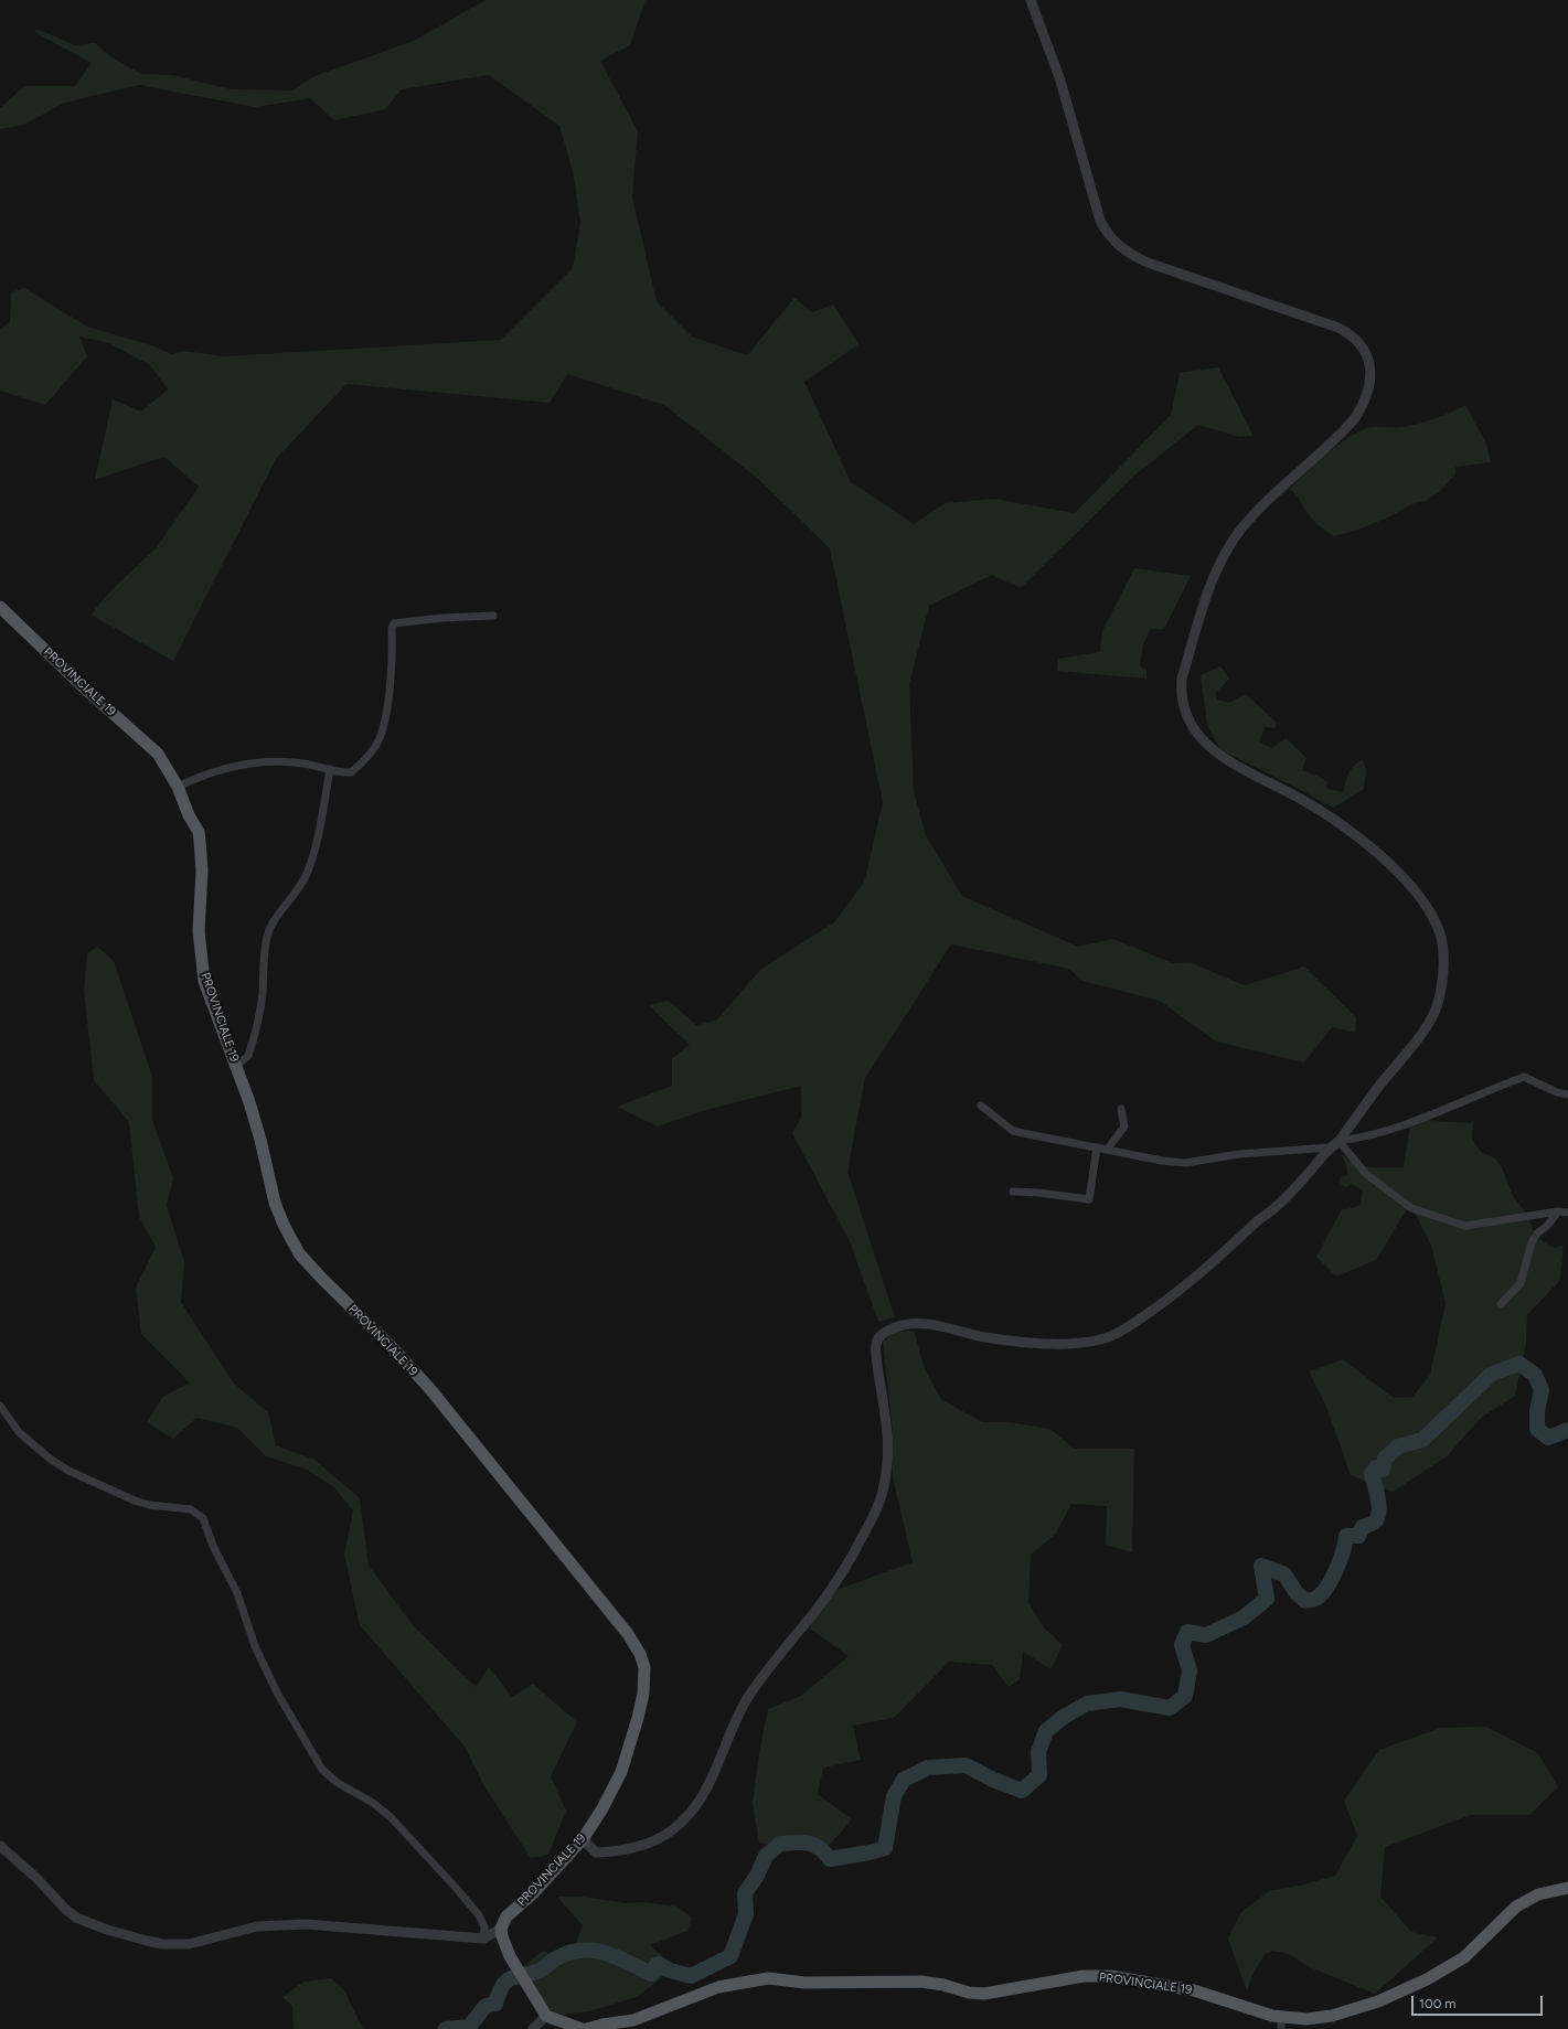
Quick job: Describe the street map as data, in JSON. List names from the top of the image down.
{
  "streets": {
    "main road": ["PROVINCIALE 19"]
  },
  "scale_bar": "100 m"
}
